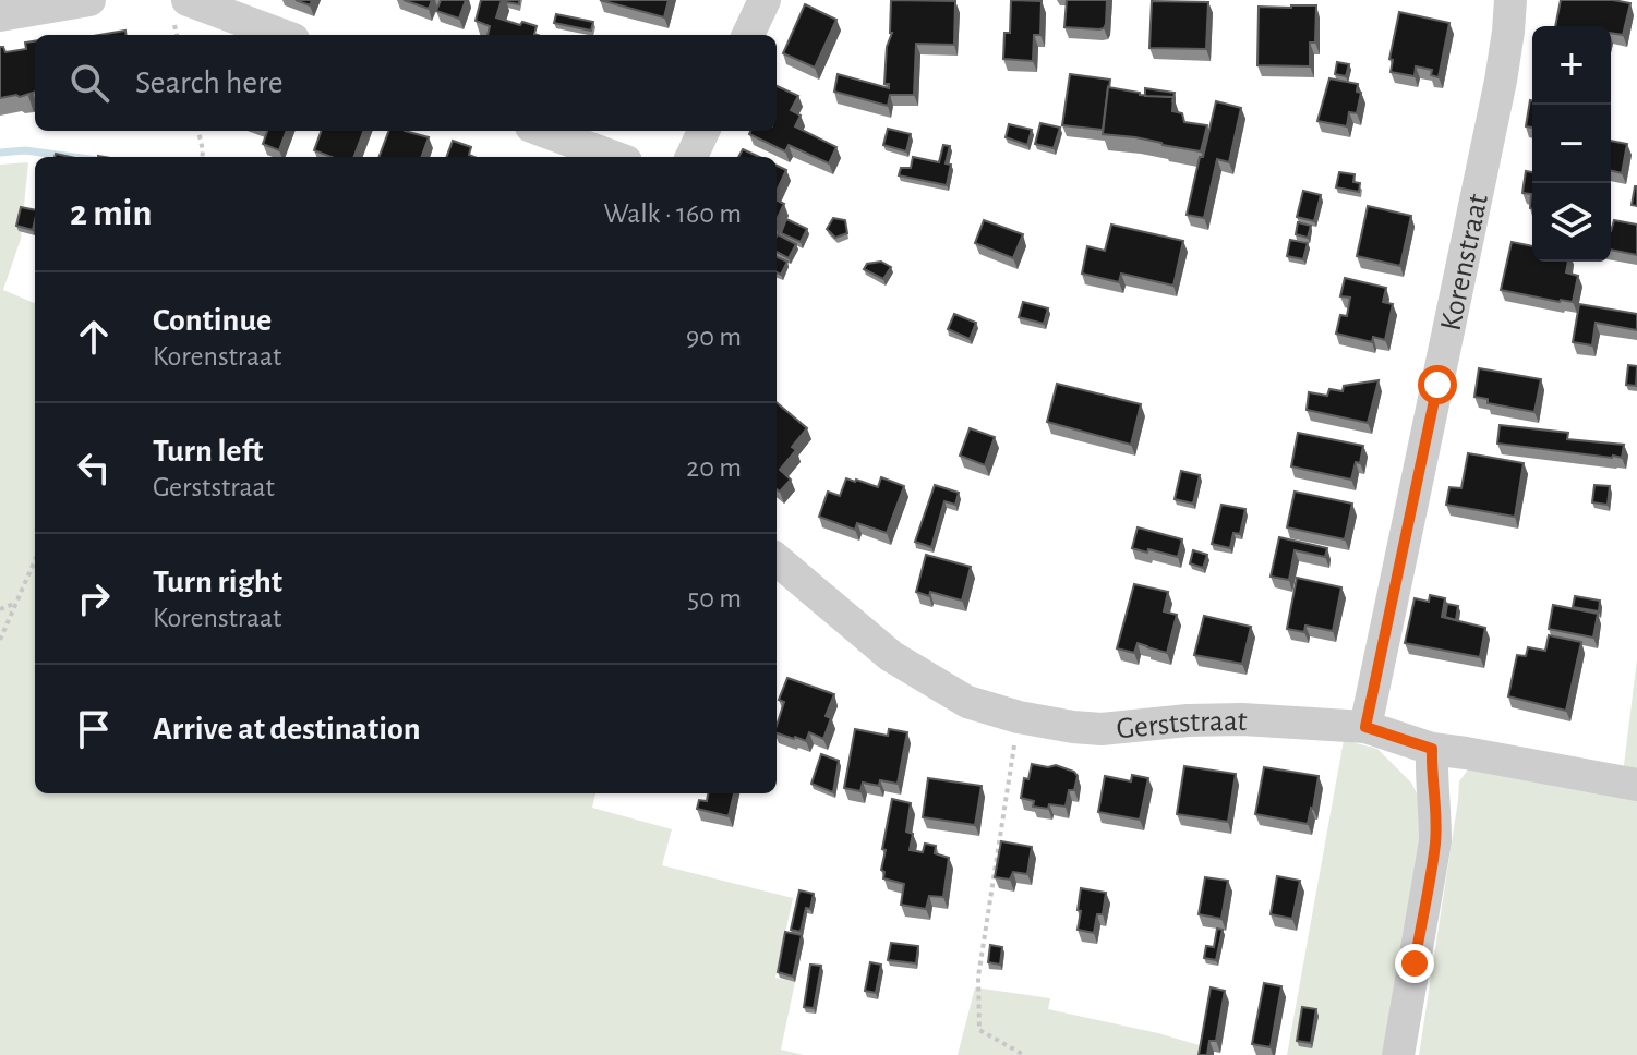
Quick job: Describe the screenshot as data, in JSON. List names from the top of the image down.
{
  "streets": {
    "street": ["Korenstraat", "Gerststraat"]
  },
  "crossings": [
    ["Korenstraat", "Gerststraat"]
  ],
  "page": {
    "map_buttons": ["+", "−"],
    "search": "Search here",
    "heading": ["2 min", "Walk · 160 m"],
    "list": [
      ["Continue", "Korenstraat", "90 m"],
      ["Turn left", "Gerststraat", "20 m"],
      ["Turn right", "Korenstraat", "50 m"],
      "Arrive at destination"
    ]
  }
}
